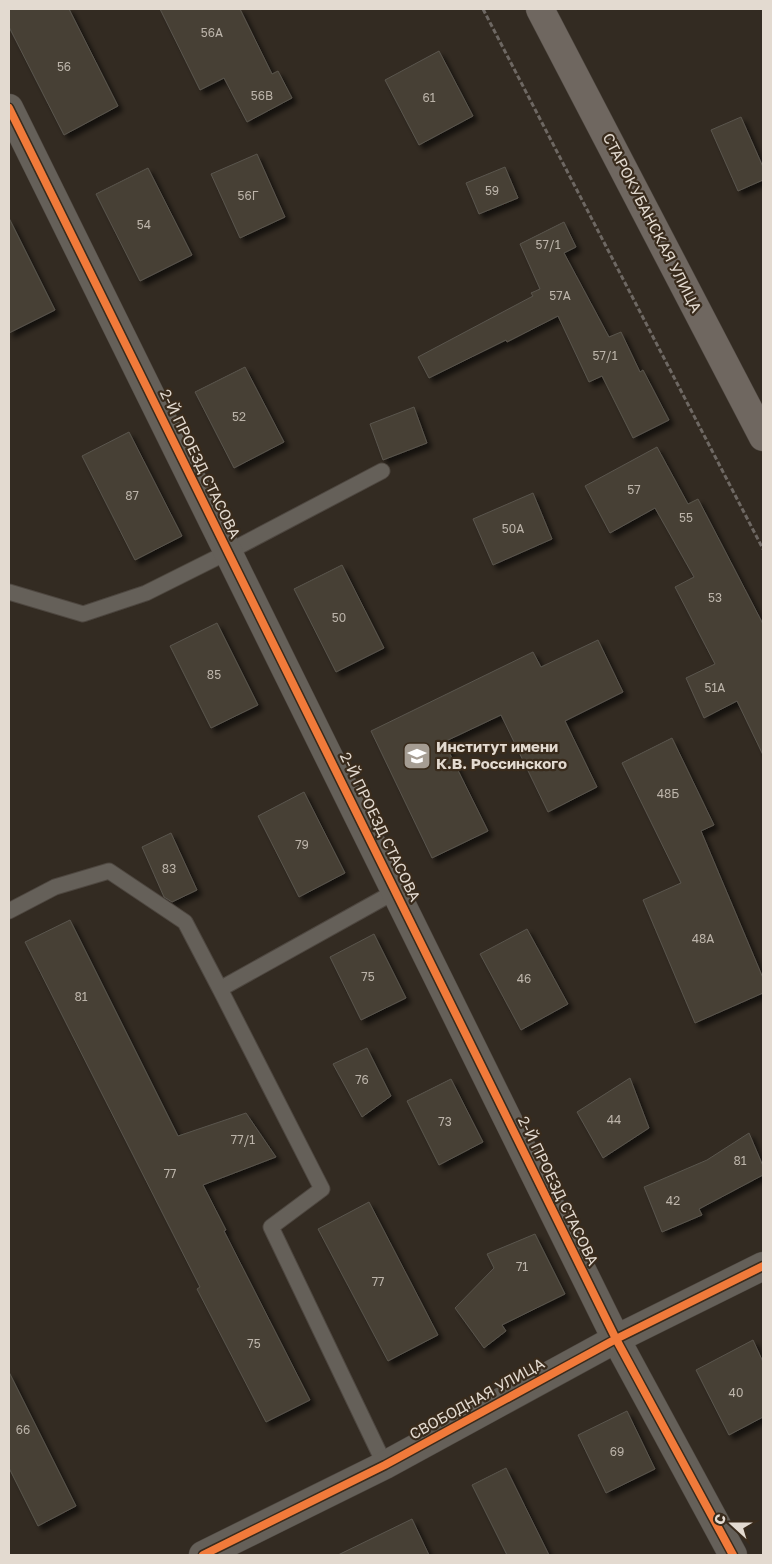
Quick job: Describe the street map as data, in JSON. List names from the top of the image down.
{
  "streets": {
    "street": ["СТАРОКУБАНСКАЯ УЛИЦА", "2-Й ПРОЕЗД СТАСОВА", "СВОБОДНАЯ УЛИЦА"]
  },
  "crossings": [
    ["2-Й ПРОЕЗД СТАСОВА", "СВОБОДНАЯ УЛИЦА"]
  ],
  "places": {
    "school or university": ["Институт имени К.В. Россинского"]
  },
  "house_numbers": [
    "56А",
    "56",
    "56В",
    "61",
    "59",
    "56Г",
    "54",
    "57/1",
    "57А",
    "57/1",
    "52",
    "57",
    "87",
    "55",
    "50А",
    "53",
    "50",
    "85",
    "51А",
    "48Б",
    "79",
    "83",
    "48А",
    "75",
    "46",
    "81",
    "76",
    "44",
    "73",
    "77/1",
    "81",
    "77",
    "42",
    "71",
    "77",
    "75",
    "40",
    "66",
    "69"
  ],
  "north": "left"
}
